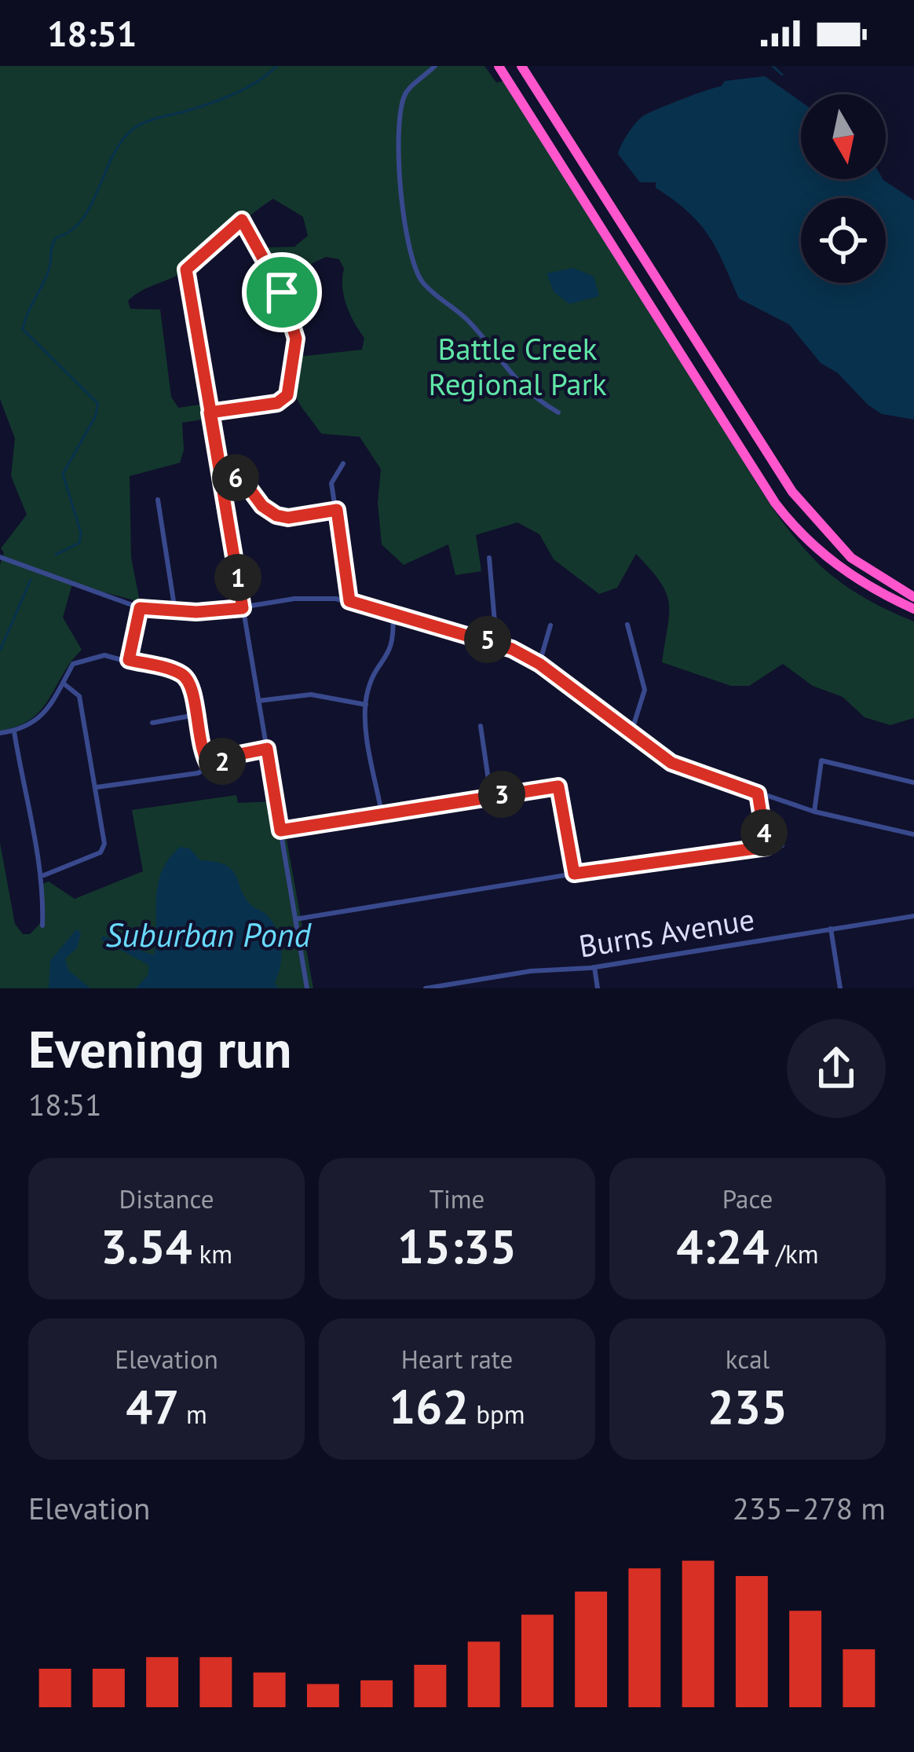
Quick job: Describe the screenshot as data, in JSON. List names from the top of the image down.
{
  "streets": {
    "street": ["Burns Avenue"]
  },
  "water": ["Suburban Pond"],
  "parks": ["Battle Creek Regional Park"],
  "north": "bottom",
  "page": {
    "status": "18:51",
    "pins": [
      "6",
      "1",
      "5",
      "2",
      "3",
      "4"
    ],
    "heading": ["Evening run", "18:51"],
    "stats": [
      ["Distance", "3.54 km"],
      ["Time", "15:35"],
      ["Pace", "4:24 /km"],
      ["Elevation", "47 m"],
      ["Heart rate", "162 bpm"],
      ["kcal", "235"]
    ],
    "chart": ["Elevation", "235–278 m"]
  }
}
